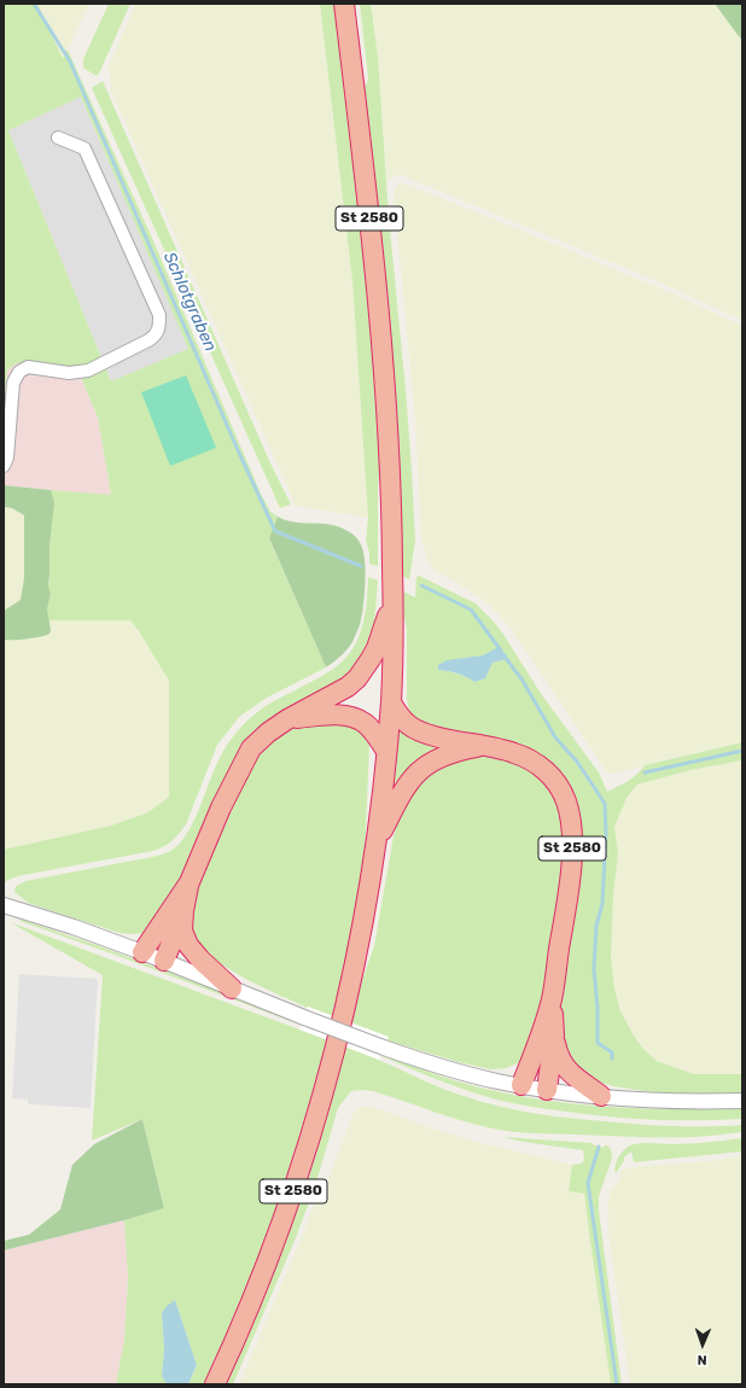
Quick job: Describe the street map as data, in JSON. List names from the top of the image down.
{
  "streets": {
    "highway": ["St 2580"]
  },
  "water": ["Schlotgraben"],
  "north": "bottom"
}
